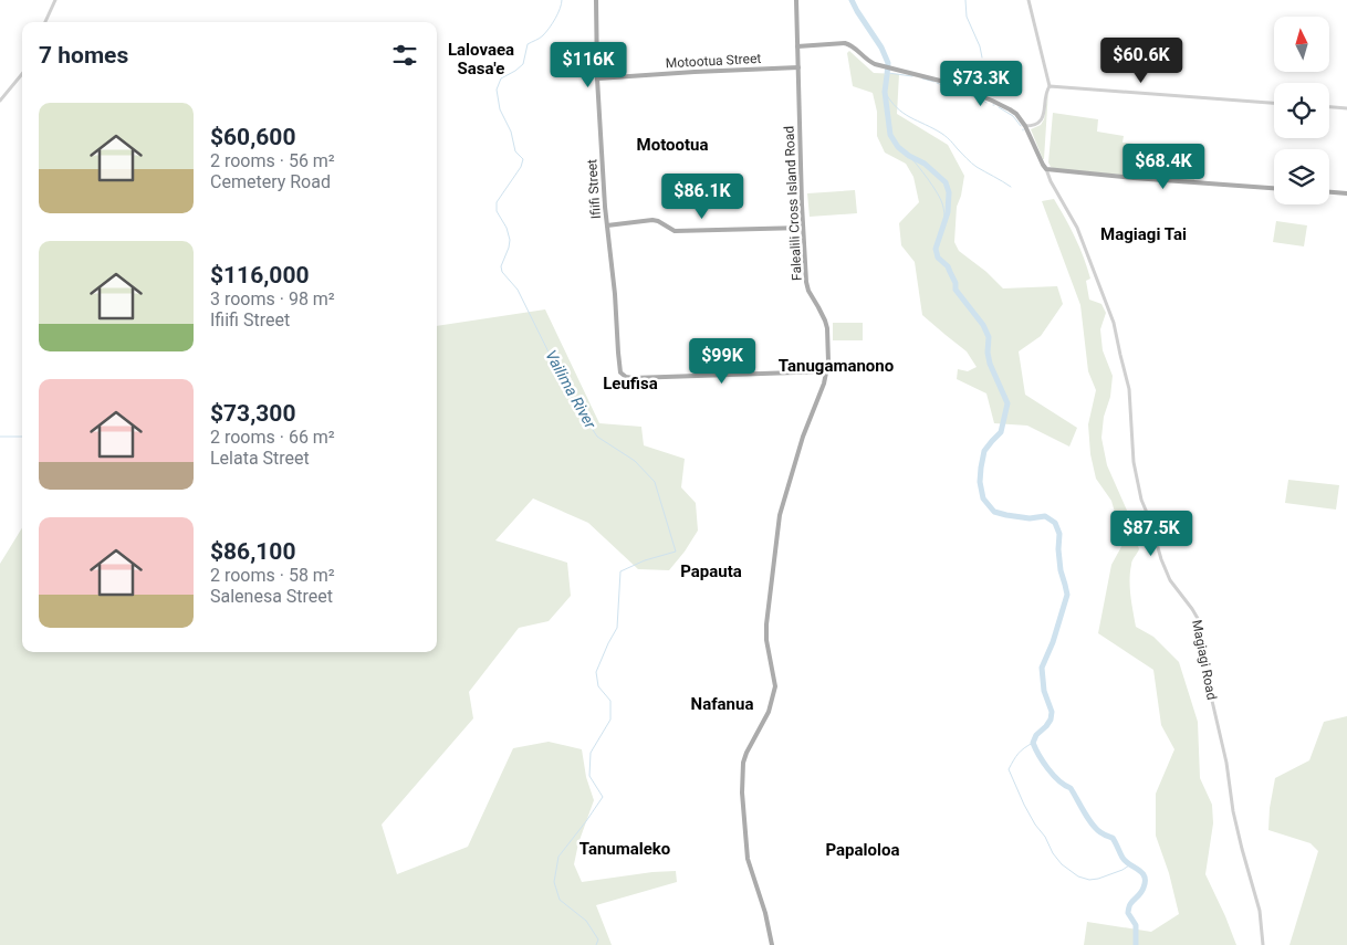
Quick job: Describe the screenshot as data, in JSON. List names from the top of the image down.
{
  "streets": {
    "main road": ["Motootua Street", "Ifiifi Street", "Falealili Cross Island Road"],
    "street": ["Magiagi Road"]
  },
  "crossings": [
    ["Motootua Street", "Ifiifi Street"],
    ["Motootua Street", "Falealili Cross Island Road"],
    ["Ifiifi Street", "Falealili Cross Island Road"]
  ],
  "districts": [
    "Lalovaea Sasa'e",
    "Motootua",
    "Magiagi Tai",
    "Tanugamanono",
    "Leufisa",
    "Papauta",
    "Nafanua",
    "Tanumaleko",
    "Papaloloa"
  ],
  "water": ["Vailima River"],
  "north": "top",
  "page": {
    "heading": "7 homes",
    "price": [
      "$60.6K",
      "$116K",
      "$73.3K",
      "$68.4K",
      "$86.1K",
      "$99K",
      "$87.5K"
    ],
    "list": [
      {
        "name": "$60,600",
        "note": "2 rooms · 56 m² · Cemetery Road"
      },
      {
        "name": "$116,000",
        "note": "3 rooms · 98 m² · Ifiifi Street"
      },
      {
        "name": "$73,300",
        "note": "2 rooms · 66 m² · Lelata Street"
      },
      {
        "name": "$86,100",
        "note": "2 rooms · 58 m² · Salenesa Street"
      }
    ]
  }
}
